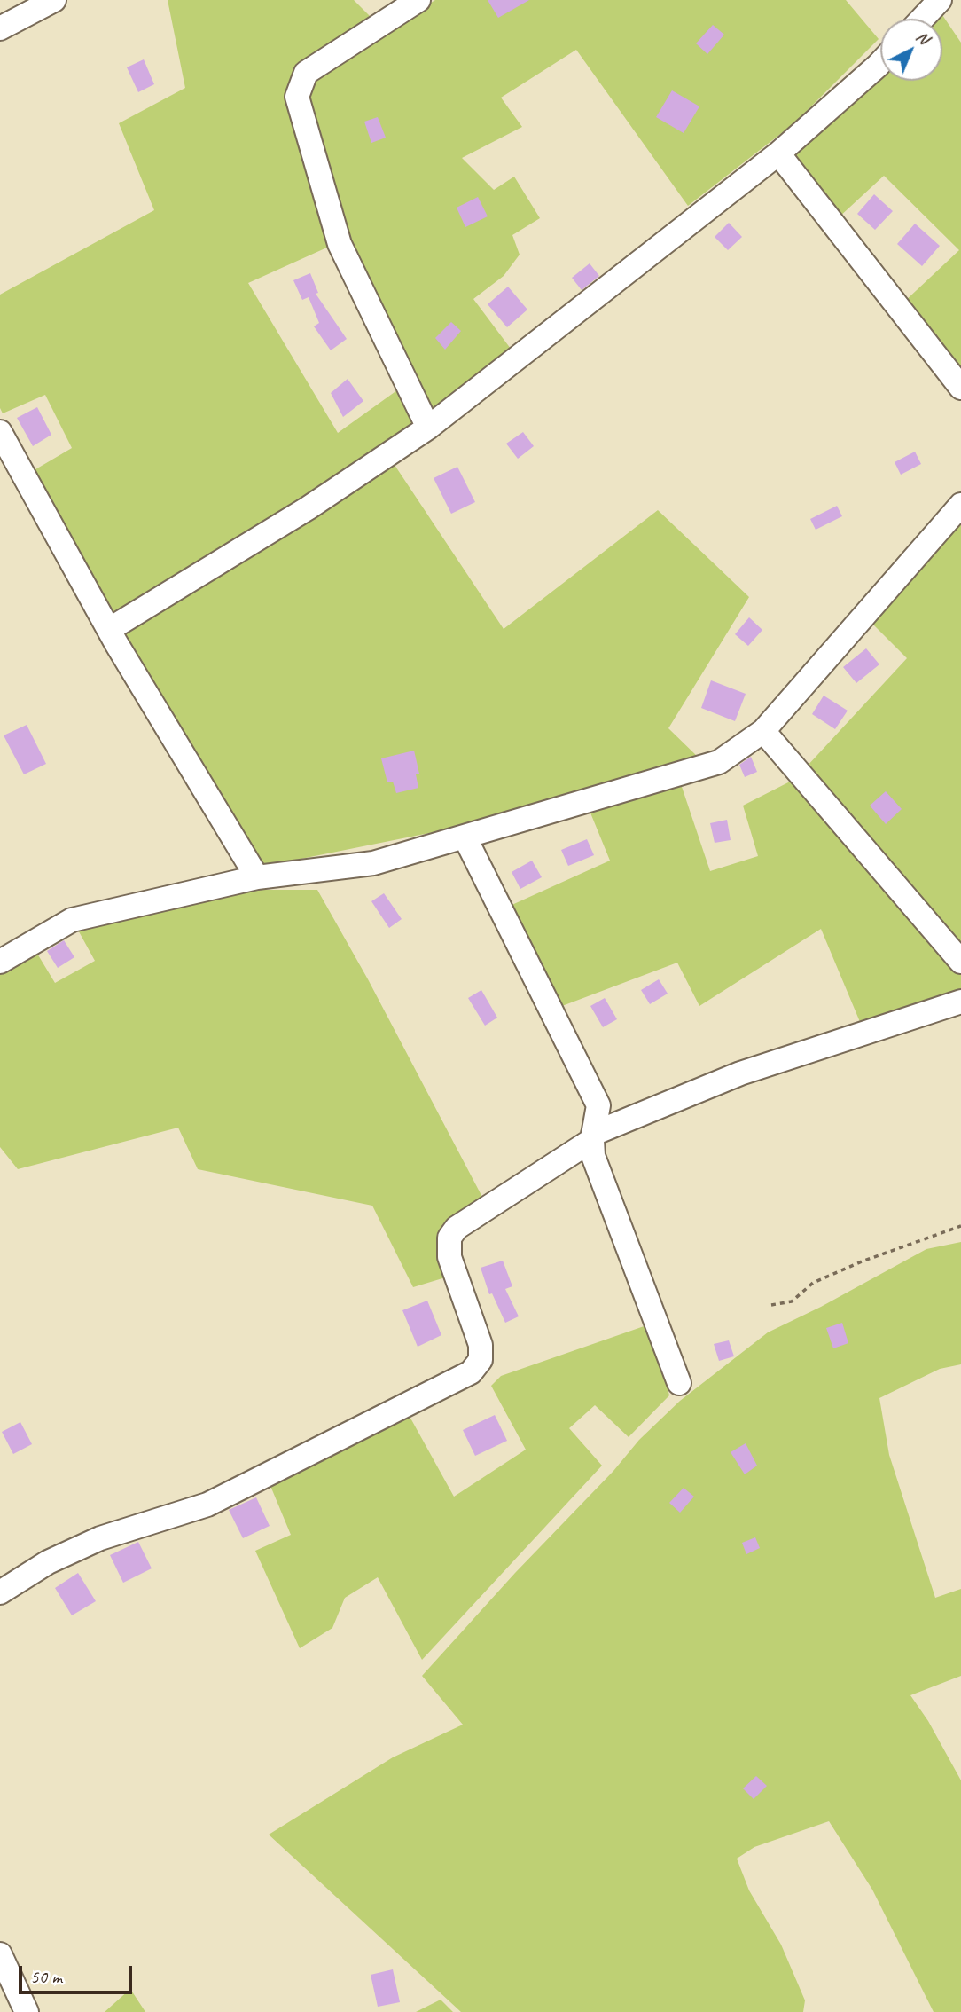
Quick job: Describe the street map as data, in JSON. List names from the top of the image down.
{
  "scale_bar": "50 m",
  "north": "top right"
}
